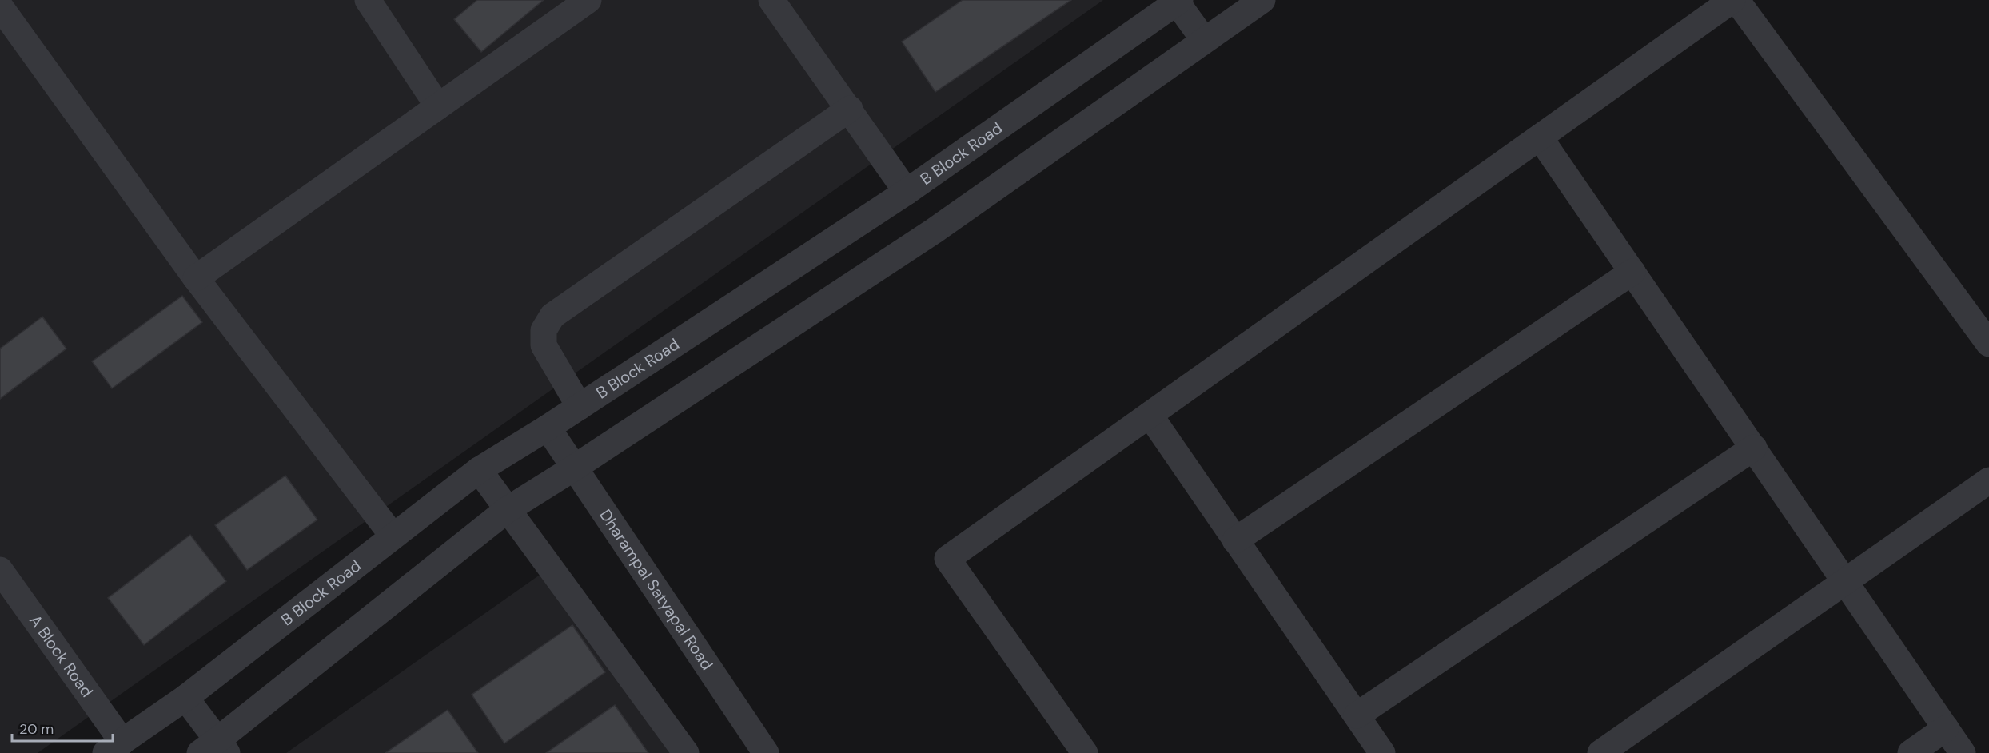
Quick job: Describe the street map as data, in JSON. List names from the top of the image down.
{
  "streets": {
    "street": ["B Block Road", "Dharampal Satyapal Road", "A Block Road"]
  },
  "crossings": [
    ["B Block Road", "Dharampal Satyapal Road"],
    ["B Block Road", "A Block Road"]
  ],
  "scale_bar": "20 m"
}
